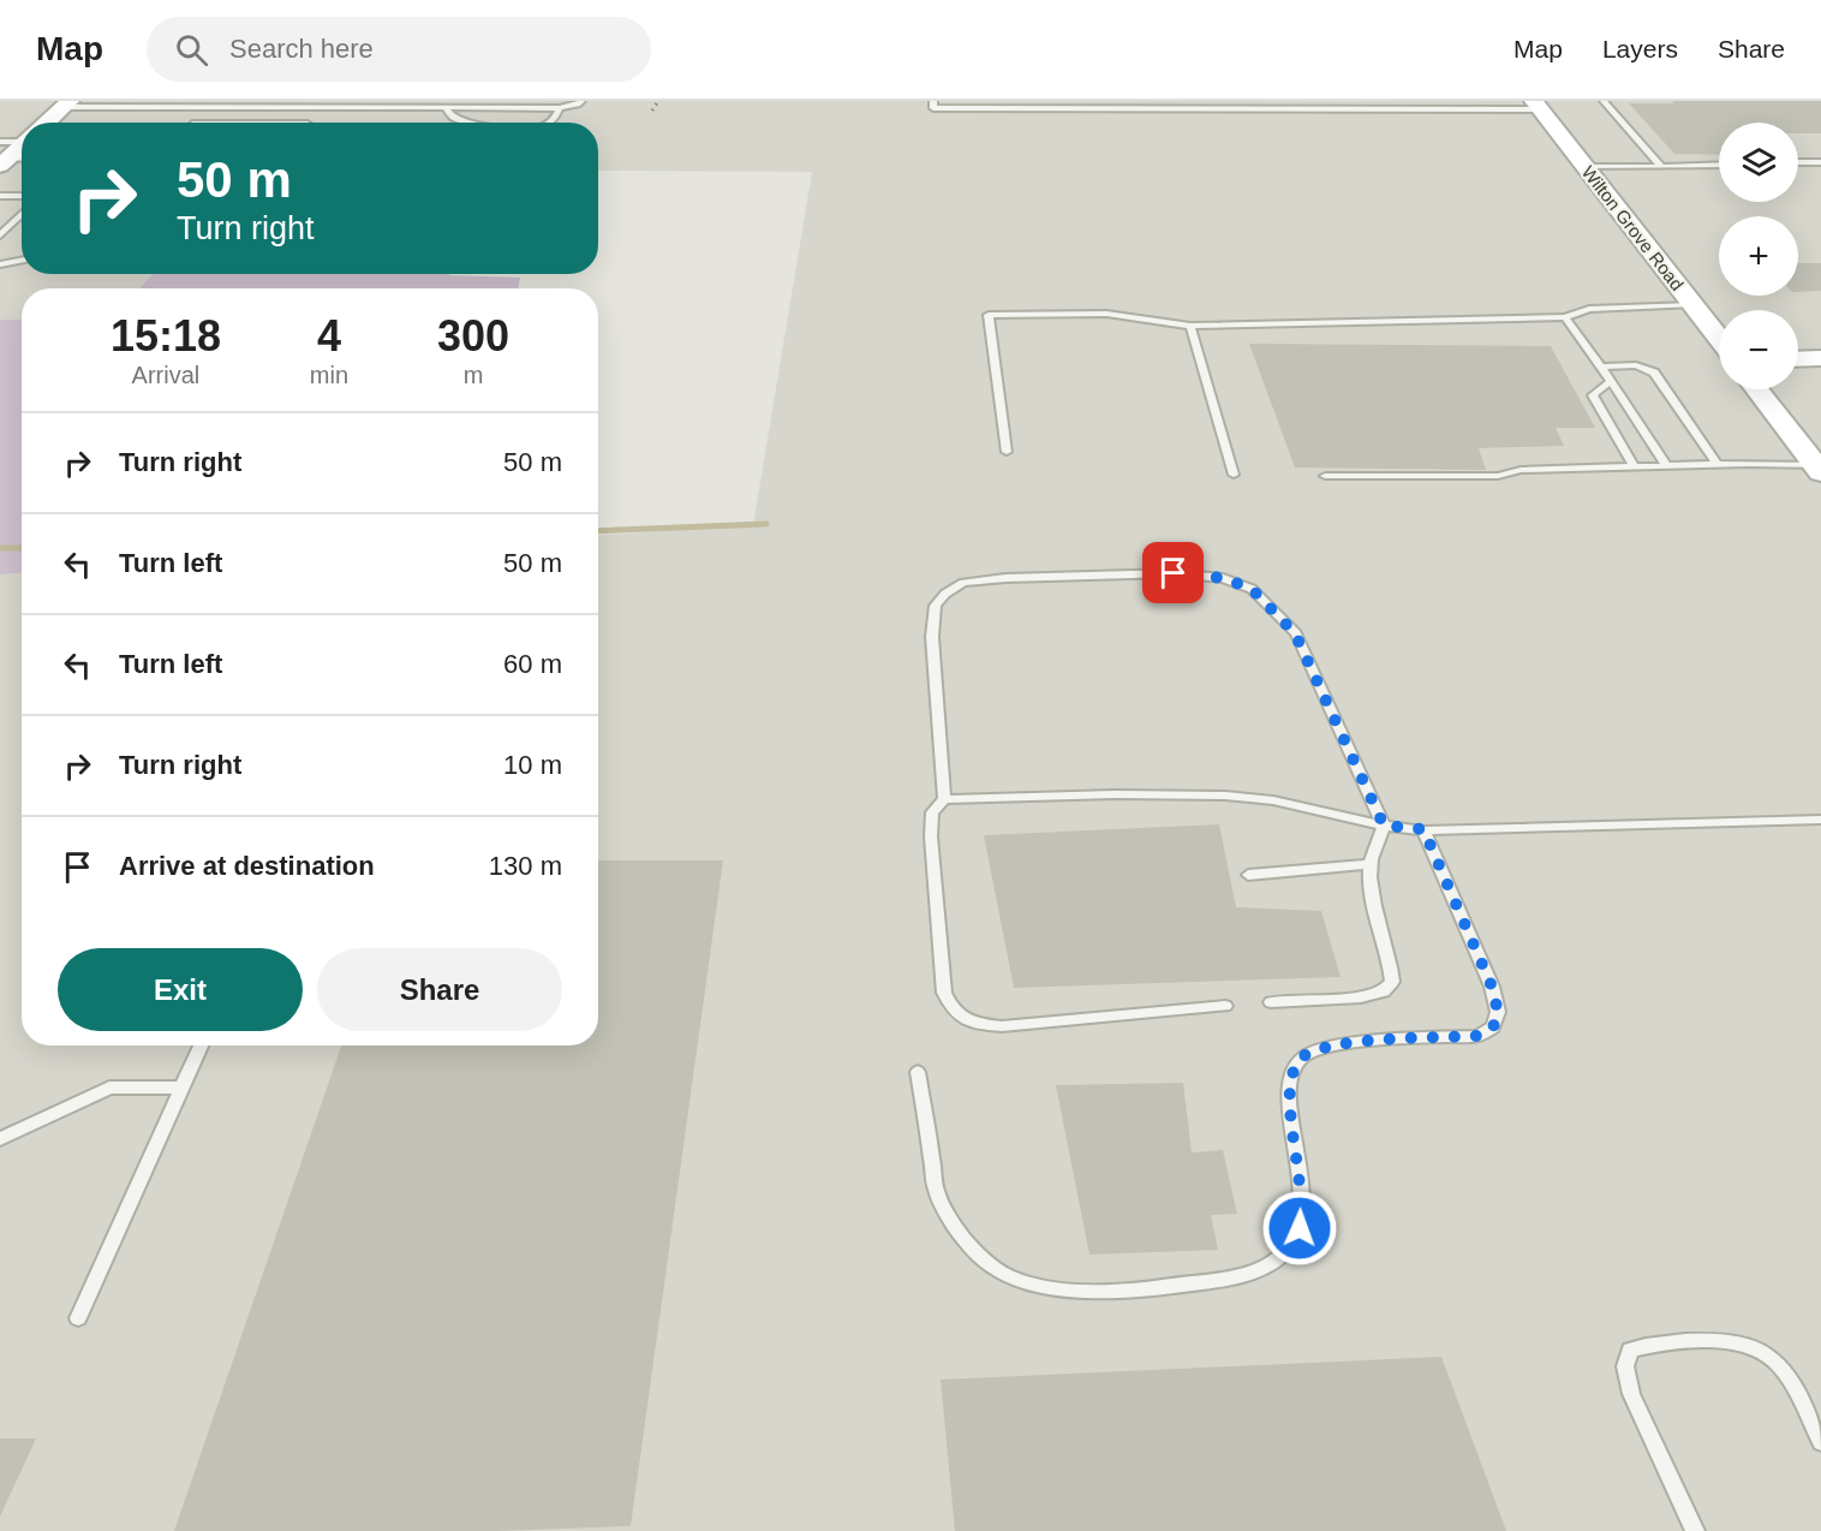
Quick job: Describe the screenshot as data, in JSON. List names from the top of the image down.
{
  "streets": {
    "main road": ["Wilton Grove Road"]
  },
  "page": {
    "header": "Map",
    "search": "Search here",
    "nav": ["Map", "Layers", "Share"],
    "map_buttons": ["+", "−"],
    "turn": ["50 m", "Turn right"],
    "eta": [
      "15:18",
      "Arrival",
      "4",
      "min",
      "300",
      "m"
    ],
    "list": [
      {
        "name": "Turn right",
        "value": "50 m"
      },
      {
        "name": "Turn left",
        "value": "50 m"
      },
      {
        "name": "Turn left",
        "value": "60 m"
      },
      {
        "name": "Turn right",
        "value": "10 m"
      },
      {
        "name": "Arrive at destination",
        "value": "130 m"
      }
    ],
    "buttons": ["Exit", "Share"]
  }
}
